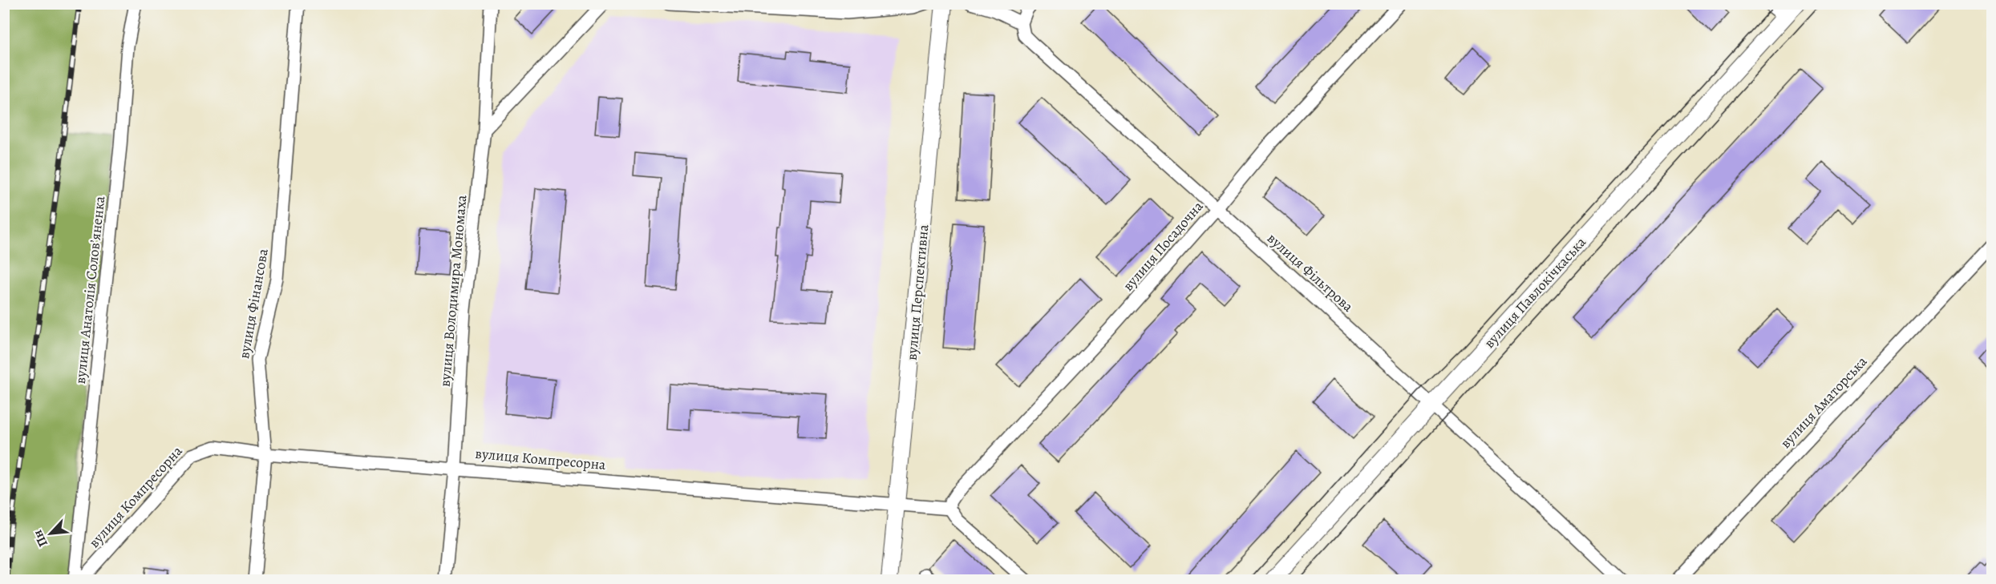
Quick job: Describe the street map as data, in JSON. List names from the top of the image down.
{
  "streets": {
    "street": [
      "вулиця Посадочна",
      "вулиця Фільтрова",
      "вулиця Анатолія Соловʼяненка",
      "вулиця Володимира Мономаха",
      "вулиця Перспективна",
      "вулиця Павлокічкаська",
      "вулиця Фінансова",
      "вулиця Аматорська",
      "вулиця Компресорна"
    ]
  },
  "crossings": [
    ["вулиця Посадочна", "вулиця Фільтрова"],
    ["вулиця Посадочна", "вулиця Компресорна"],
    ["вулиця Фільтрова", "вулиця Павлокічкаська"],
    ["вулиця Володимира Мономаха", "вулиця Компресорна"],
    ["вулиця Перспективна", "вулиця Компресорна"],
    ["вулиця Фінансова", "вулиця Компресорна"]
  ],
  "north": "bottom left"
}
